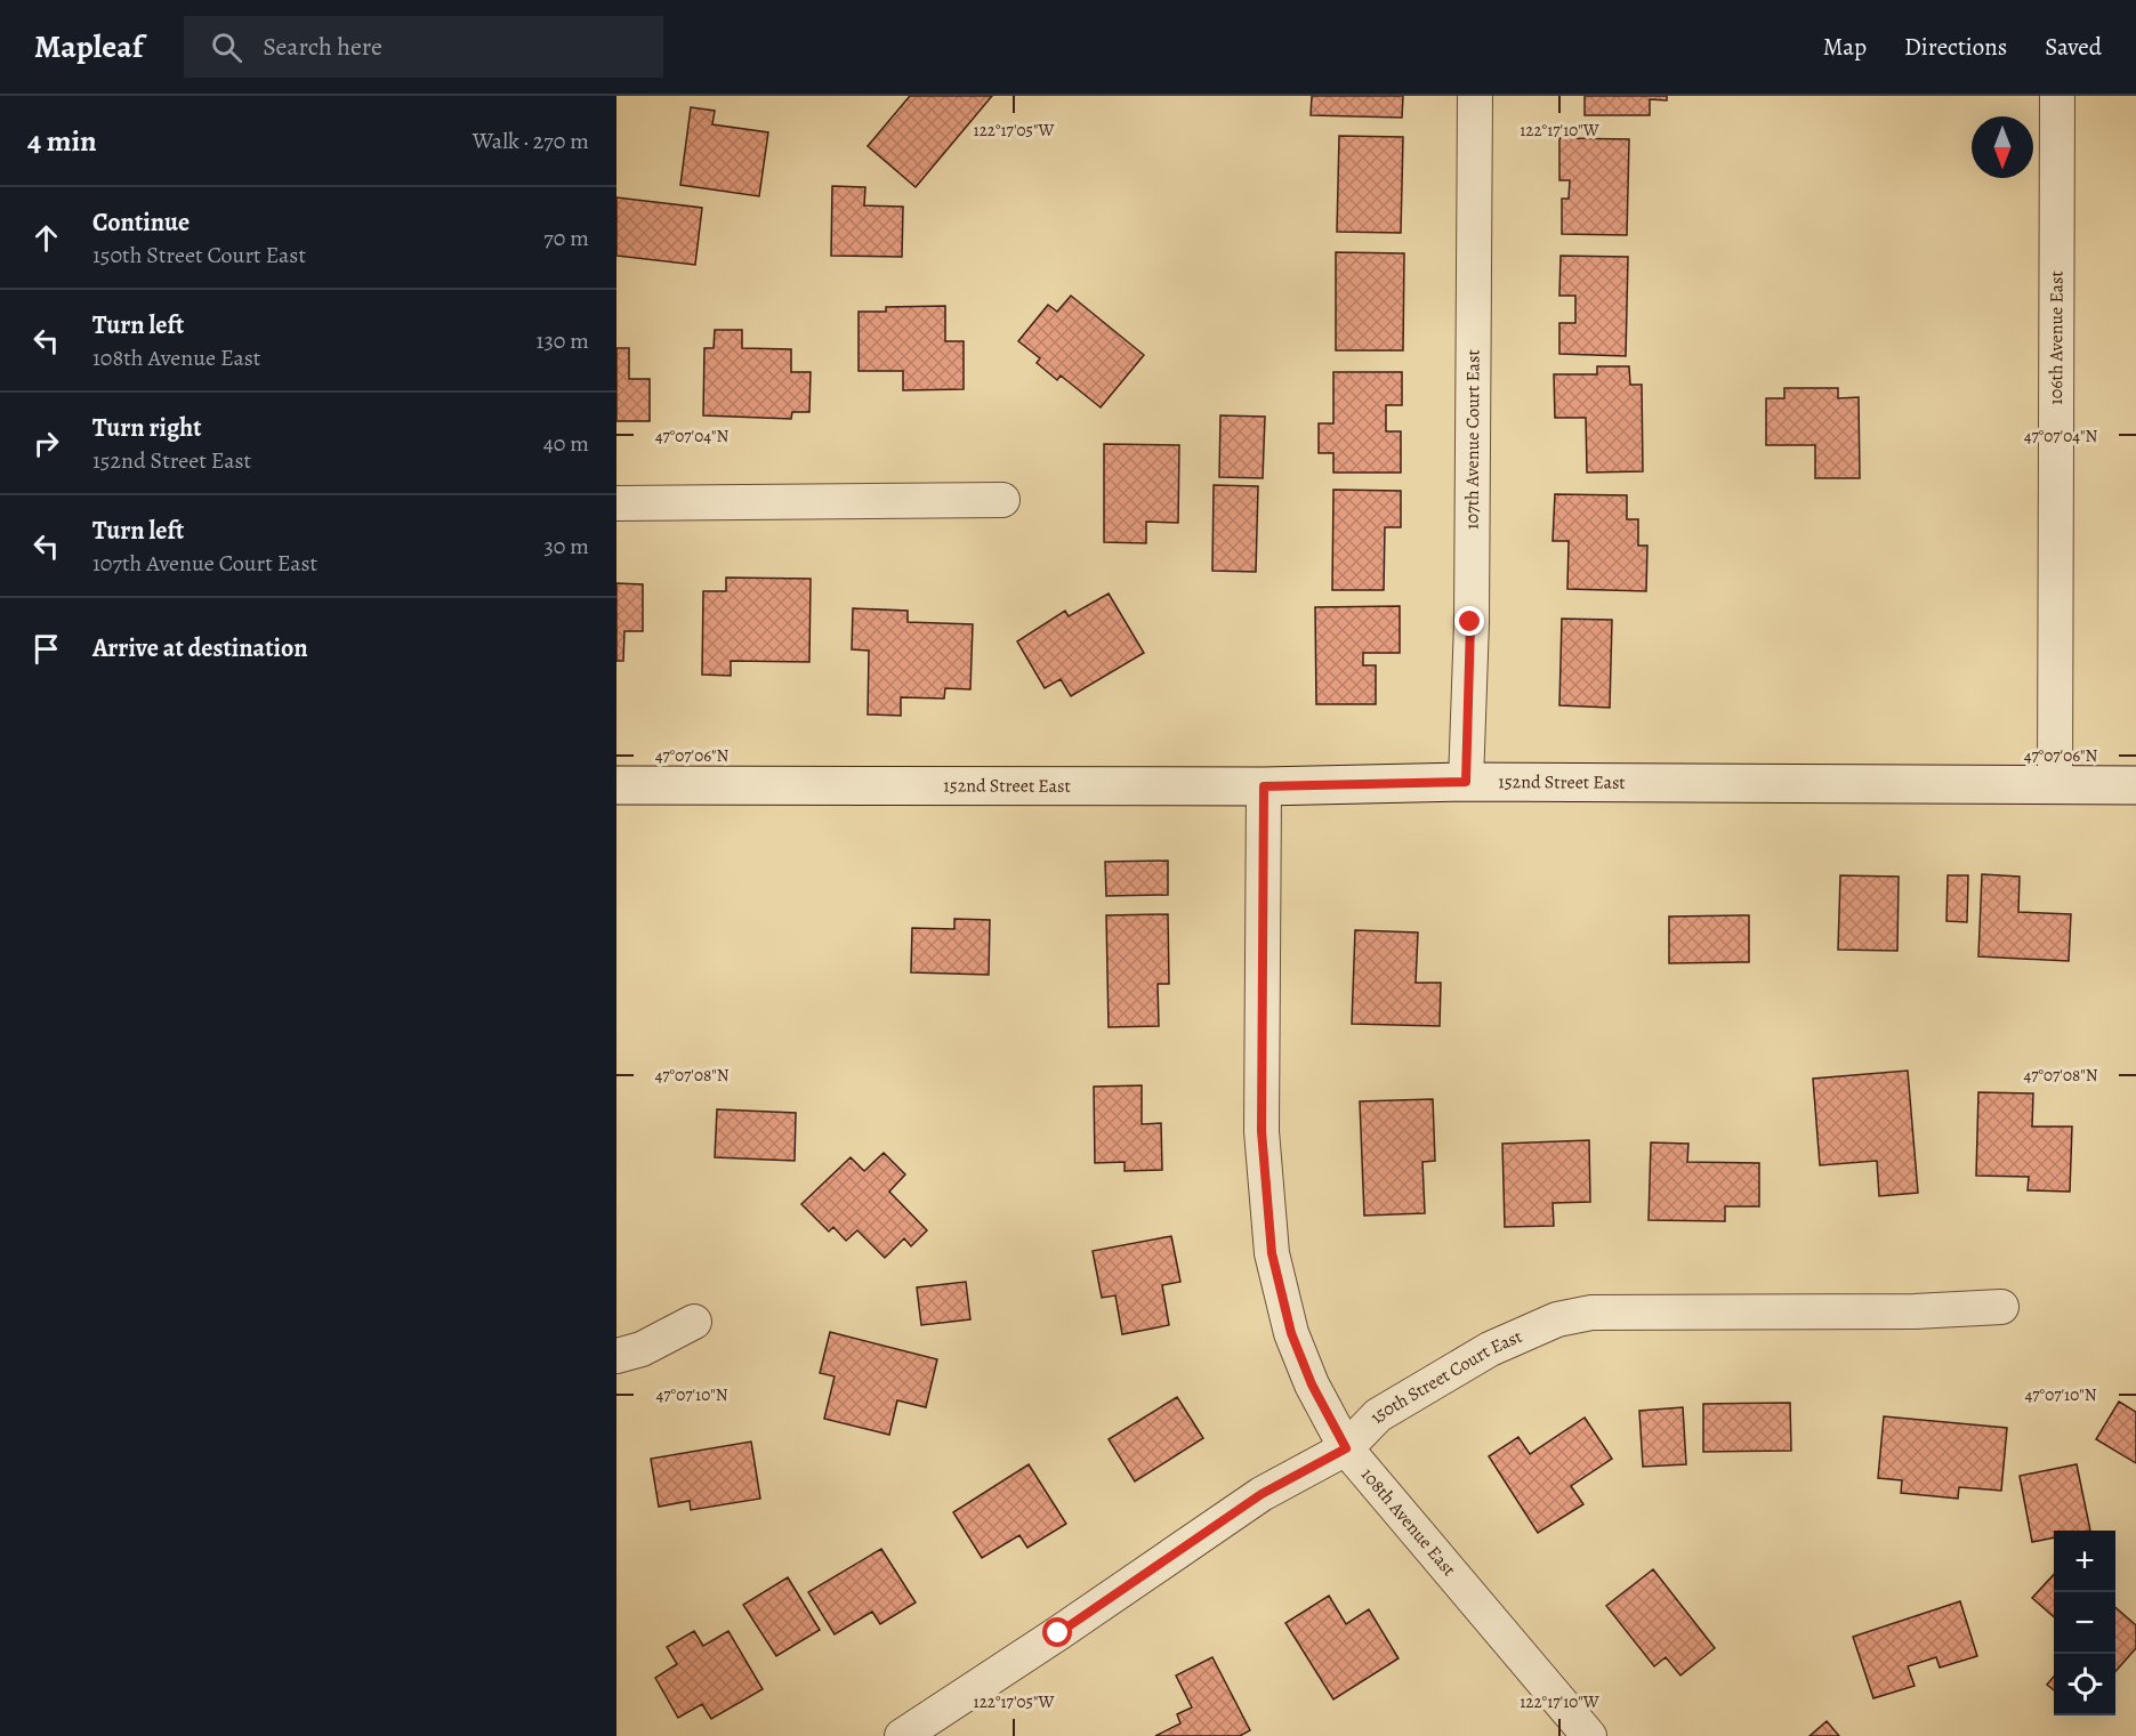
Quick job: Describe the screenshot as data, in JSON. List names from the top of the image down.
{
  "streets": {
    "main road": ["152nd Street East"],
    "street": [
      "106th Avenue East",
      "107th Avenue Court East",
      "150th Street Court East",
      "108th Avenue East"
    ]
  },
  "crossings": [
    ["106th Avenue East", "152nd Street East"],
    ["107th Avenue Court East", "152nd Street East"],
    ["152nd Street East", "108th Avenue East"],
    ["150th Street Court East", "108th Avenue East"]
  ],
  "north": "bottom",
  "page": {
    "header": "Mapleaf",
    "search": "Search here",
    "nav": ["Map", "Directions", "Saved"],
    "heading": ["4 min", "Walk · 270 m"],
    "list": [
      ["Continue", "150th Street Court East", "70 m"],
      ["Turn left", "108th Avenue East", "130 m"],
      ["Turn right", "152nd Street East", "40 m"],
      ["Turn left", "107th Avenue Court East", "30 m"],
      "Arrive at destination"
    ],
    "map_buttons": ["+", "−"]
  },
  "coordinates": [
    "122°17'05\"W",
    "122°17'10\"W",
    "47°07'04\"N",
    "47°07'06\"N",
    "47°07'08\"N",
    "47°07'10\"N"
  ]
}
